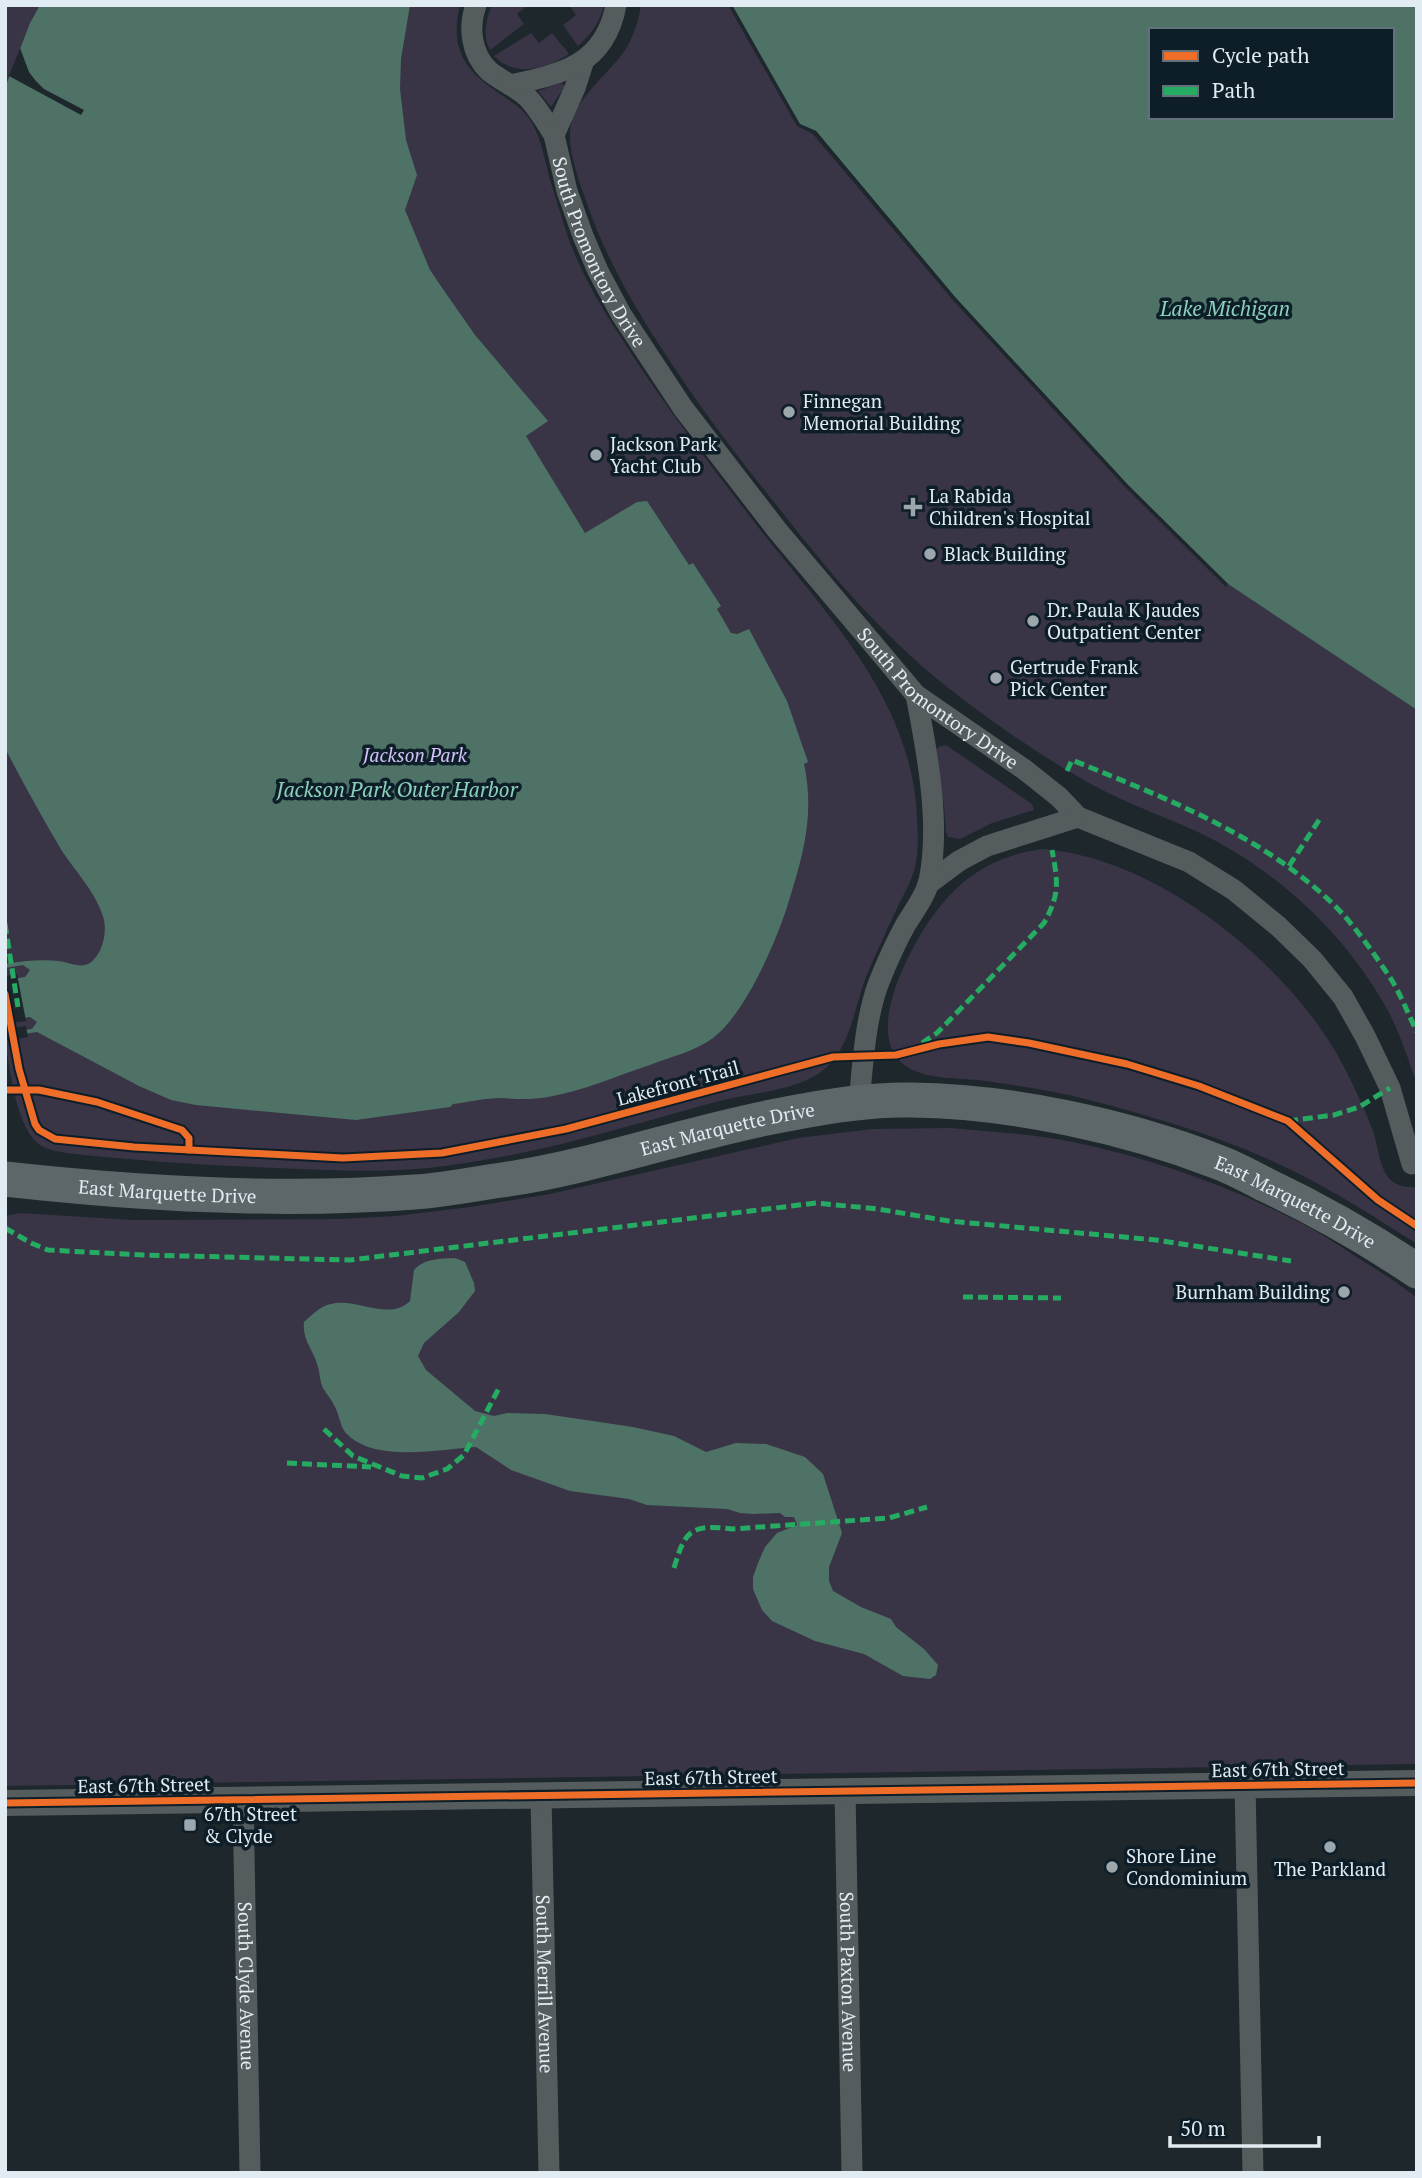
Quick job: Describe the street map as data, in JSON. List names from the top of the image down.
{
  "streets": {
    "main road": ["East Marquette Drive"],
    "street": [
      "South Promontory Drive",
      "East 67th Street",
      "South Paxton Avenue",
      "South Merrill Avenue",
      "South Clyde Avenue"
    ],
    "cycle path": ["Lakefront Trail"]
  },
  "crossings": [
    ["East 67th Street", "South Paxton Avenue"],
    ["East 67th Street", "South Merrill Avenue"],
    ["East 67th Street", "South Clyde Avenue"]
  ],
  "water": ["Lake Michigan", "Jackson Park Outer Harbor"],
  "parks": ["Jackson Park"],
  "places": {
    "other": [
      "Finnegan Memorial Building",
      "Jackson Park Yacht Club",
      "Black Building",
      "Dr. Paula K Jaudes Outpatient Center",
      "Gertrude Frank Pick Center",
      "Burnham Building",
      "The Parkland",
      "Shore Line Condominium"
    ],
    "health": ["La Rabida Children's Hospital"],
    "transit": ["67th Street & Clyde"]
  },
  "legend": ["Cycle path", "Path"],
  "scale_bar": "50 m"
}
